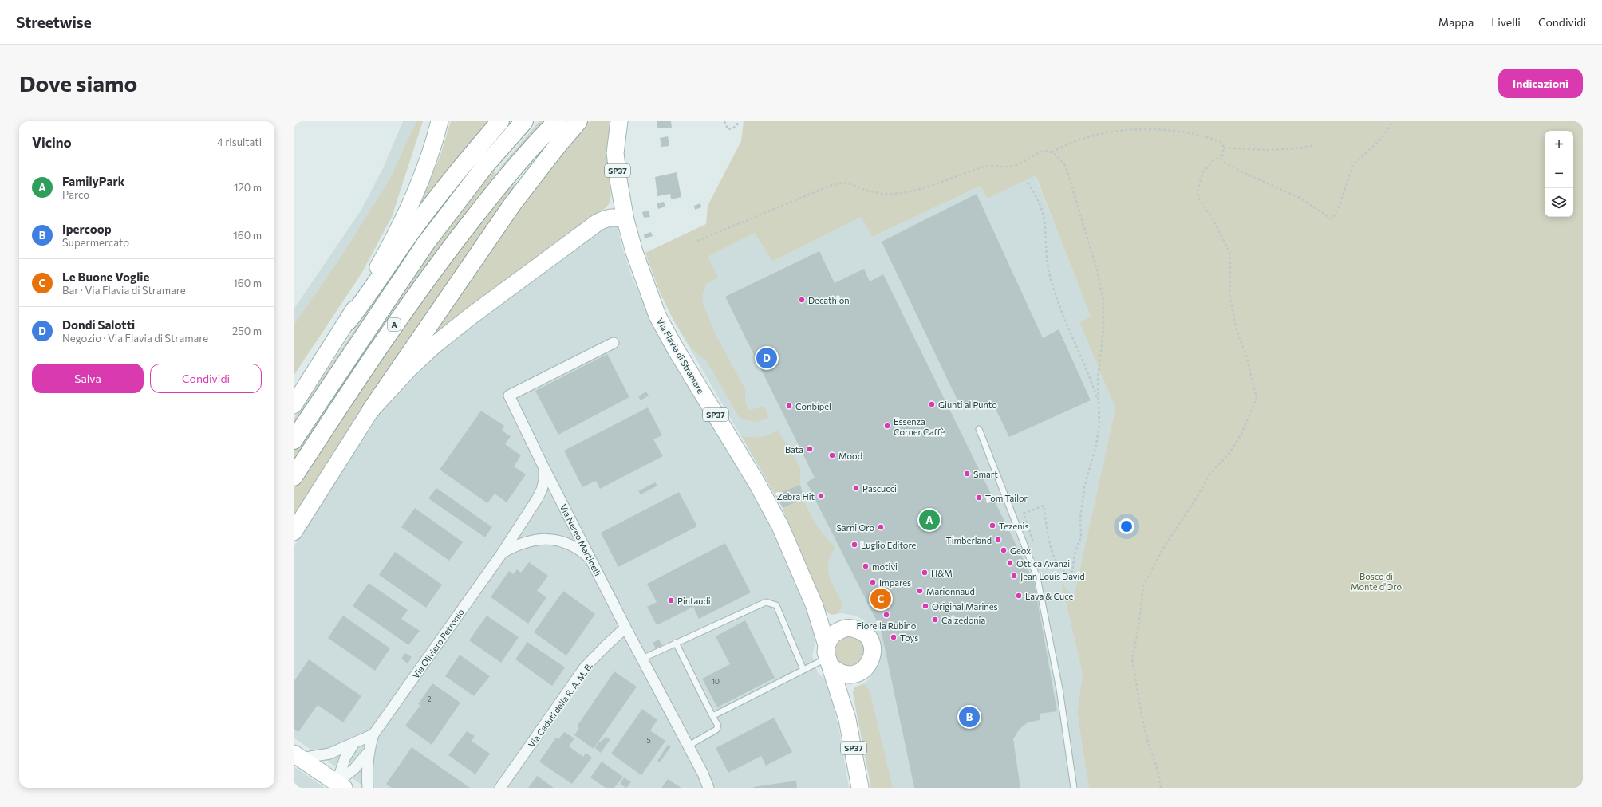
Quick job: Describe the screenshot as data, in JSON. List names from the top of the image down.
{
  "streets": {
    "highway": ["A"],
    "main road": ["SP37", "Via Flavia di Stramare"],
    "street": ["Via Nereo Martinelli", "Via Oliviero Petronio", "Via Caduti della R. A. M. B."]
  },
  "crossings": [
    ["Via Nereo Martinelli", "Via Oliviero Petronio"],
    ["Via Nereo Martinelli", "Via Caduti della R. A. M. B."]
  ],
  "parks": ["Bosco di Monte d'Oro"],
  "places": [
    "Decathlon",
    "Giunti al Punto",
    "Conbipel",
    "Essenza Corner Caffè",
    "Bata",
    "Mood",
    "Smart",
    "Pascucci",
    "Zebra Hit",
    "Tom Tailor",
    "Tezenis",
    "Sarni Oro",
    "Timberland",
    "Luglio Editore",
    "Geox",
    "Ottica Avanzi",
    "motivi",
    "H&M",
    "Jean Louis David",
    "Impares",
    "Marionnaud",
    "Lava & Cuce",
    "Pintaudi",
    "Original Marines",
    "Fiorella Rubino",
    "Calzedonia",
    "Toys"
  ],
  "house_numbers": ["10", "2", "5"],
  "page": {
    "header": "Streetwise",
    "nav": ["Mappa", "Livelli", "Condividi"],
    "buttons": [
      "Indicazioni",
      ["Salva", "Condividi"]
    ],
    "title": "Dove siamo",
    "heading": ["Vicino", "4 risultati"],
    "map_buttons": ["+", "−"],
    "list": [
      {
        "mark": "A",
        "name": "FamilyPark",
        "note": "Parco",
        "value": "120 m"
      },
      {
        "mark": "B",
        "name": "Ipercoop",
        "note": "Supermercato",
        "value": "160 m"
      },
      {
        "mark": "C",
        "name": "Le Buone Voglie",
        "note": "Bar · Via Flavia di Stramare",
        "value": "160 m"
      },
      {
        "mark": "D",
        "name": "Dondi Salotti",
        "note": "Negozio · Via Flavia di Stramare",
        "value": "250 m"
      }
    ],
    "pins": [
      "D",
      "A",
      "C",
      "B"
    ]
  }
}
